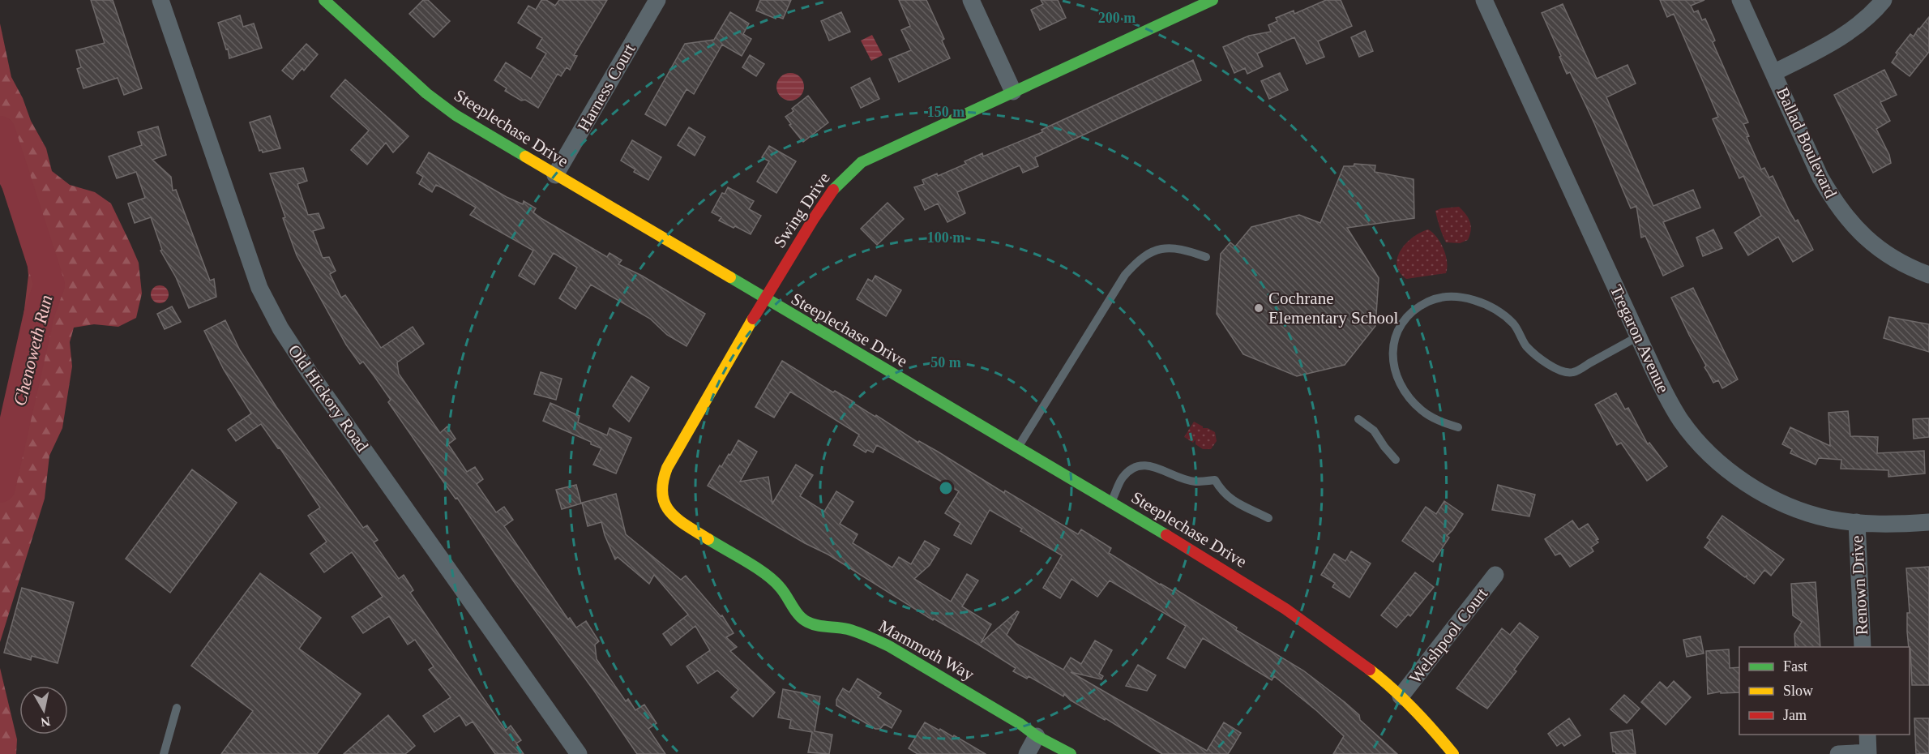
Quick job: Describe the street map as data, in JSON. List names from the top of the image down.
{
  "streets": {
    "street": [
      "Harness Court",
      "Steeplechase Drive",
      "Ballad Boulevard",
      "Swing Drive",
      "Tregaron Avenue",
      "Old Hickory Road",
      "Renown Drive",
      "Welshpool Court",
      "Mammoth Way"
    ]
  },
  "crossings": [
    ["Harness Court", "Steeplechase Drive"],
    ["Steeplechase Drive", "Swing Drive"],
    ["Steeplechase Drive", "Welshpool Court"],
    ["Swing Drive", "Mammoth Way"],
    ["Tregaron Avenue", "Renown Drive"]
  ],
  "water": ["Chenoweth Run"],
  "places": ["Cochrane Elementary School"],
  "legend": ["Fast", "Slow", "Jam"],
  "north": "bottom",
  "rings": [
    "200 m",
    "150 m",
    "100 m",
    "50 m"
  ]
}
